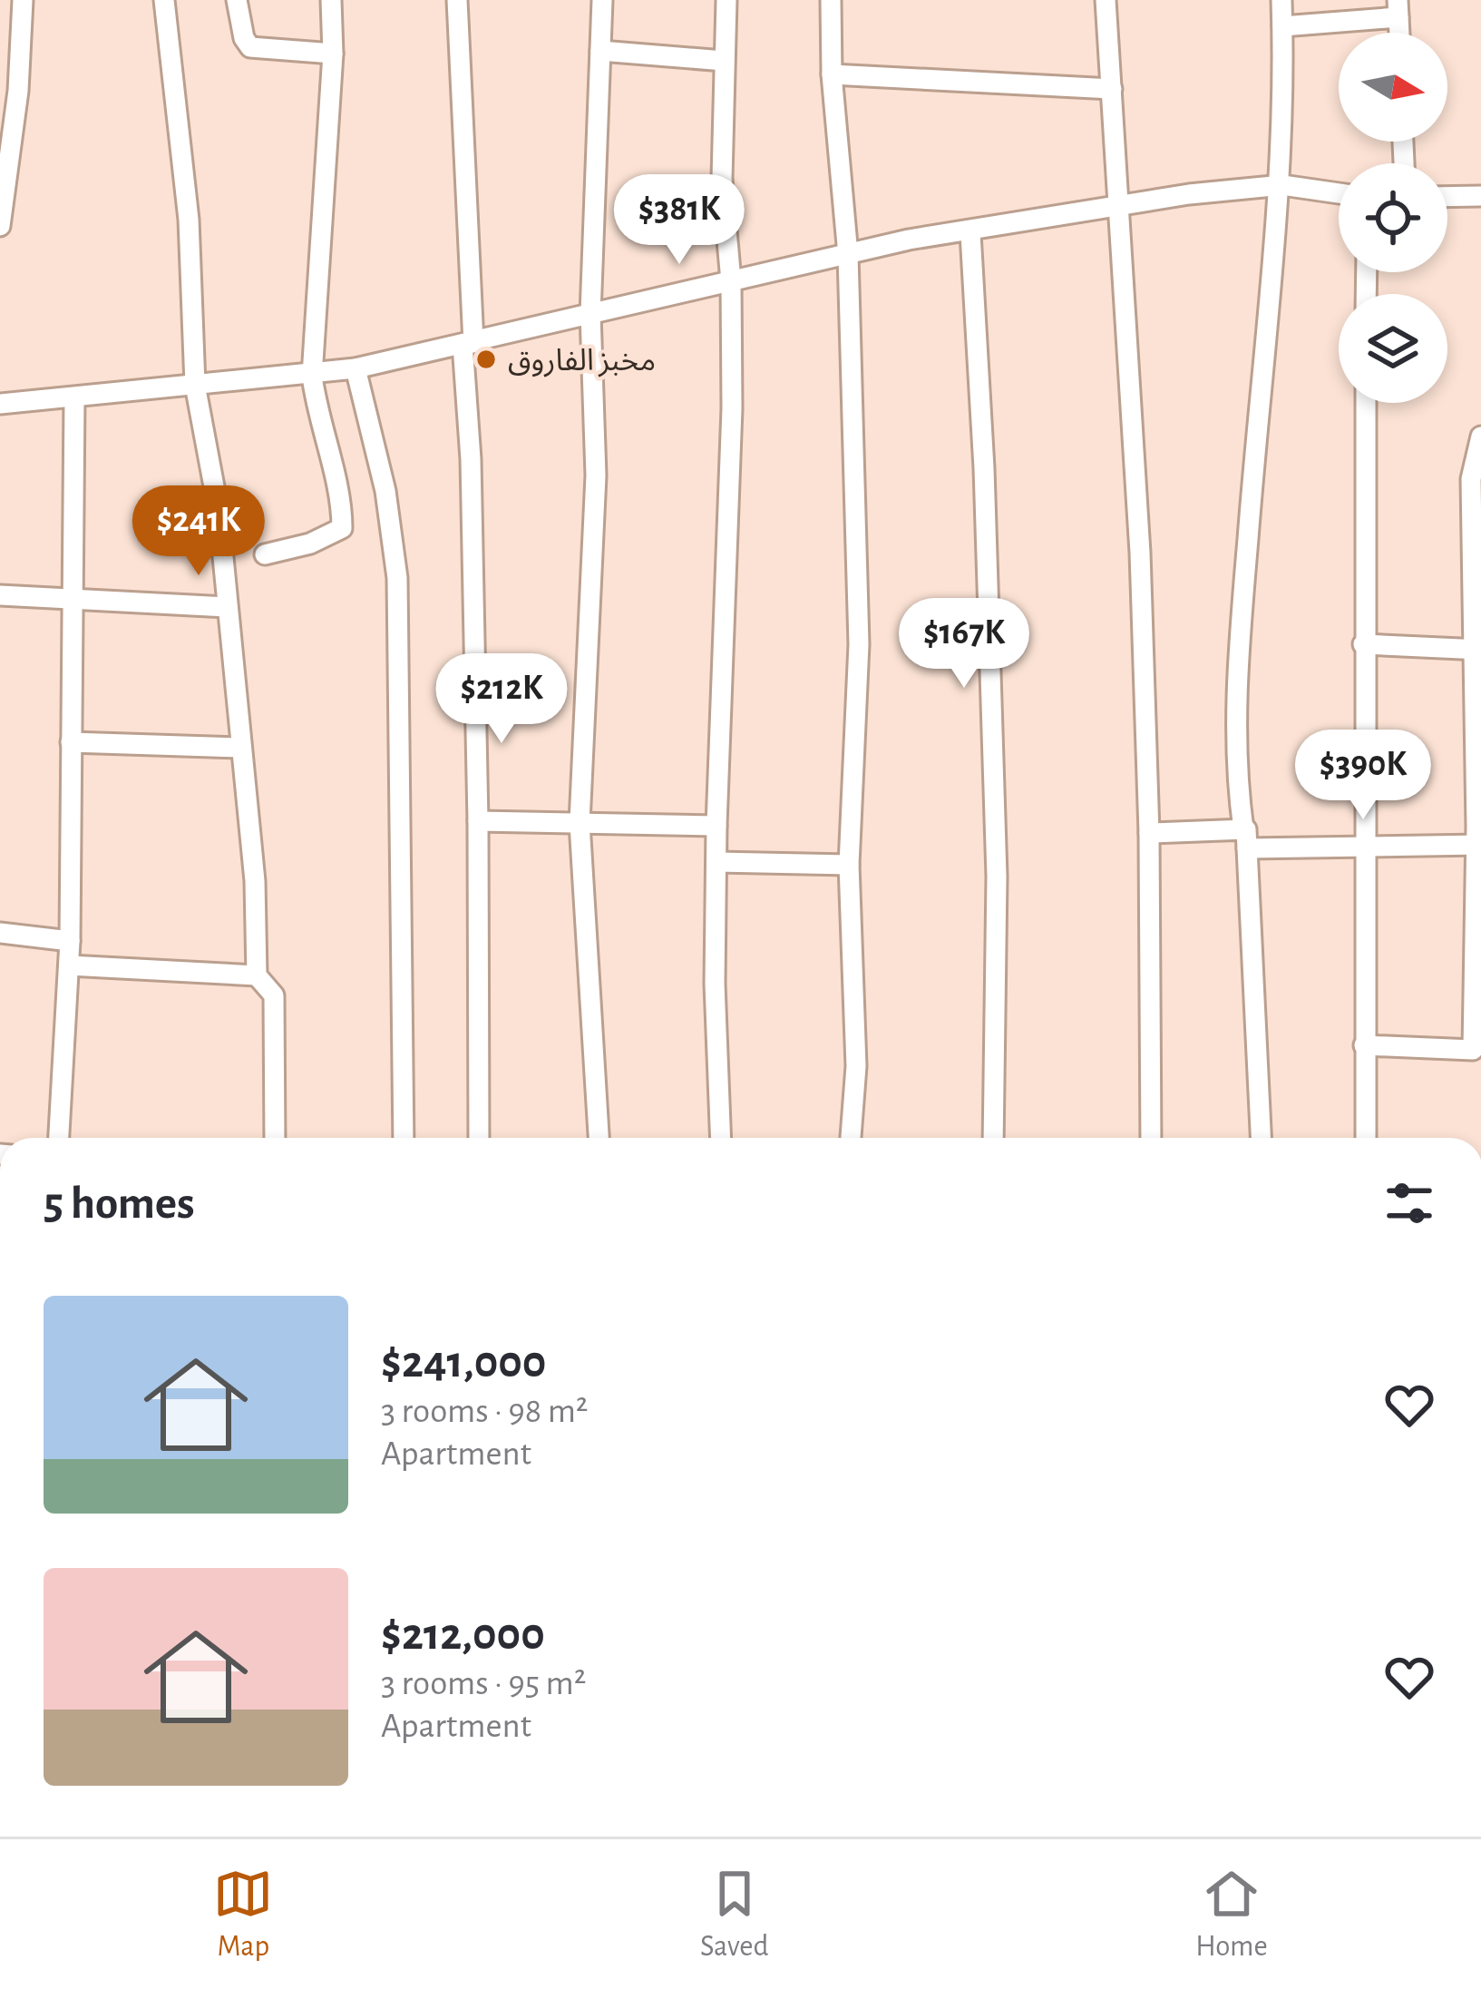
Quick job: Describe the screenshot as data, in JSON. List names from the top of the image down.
{
  "places": ["مخبز الفاروق"],
  "north": "right",
  "page": {
    "price": [
      "$381K",
      "$241K",
      "$167K",
      "$212K",
      "$390K"
    ],
    "heading": "5 homes",
    "list": [
      {
        "name": "$241,000",
        "note": "3 rooms · 98 m² · Apartment"
      },
      {
        "name": "$212,000",
        "note": "3 rooms · 95 m² · Apartment"
      }
    ],
    "tabs": ["Map", "Saved", "Home"]
  }
}
